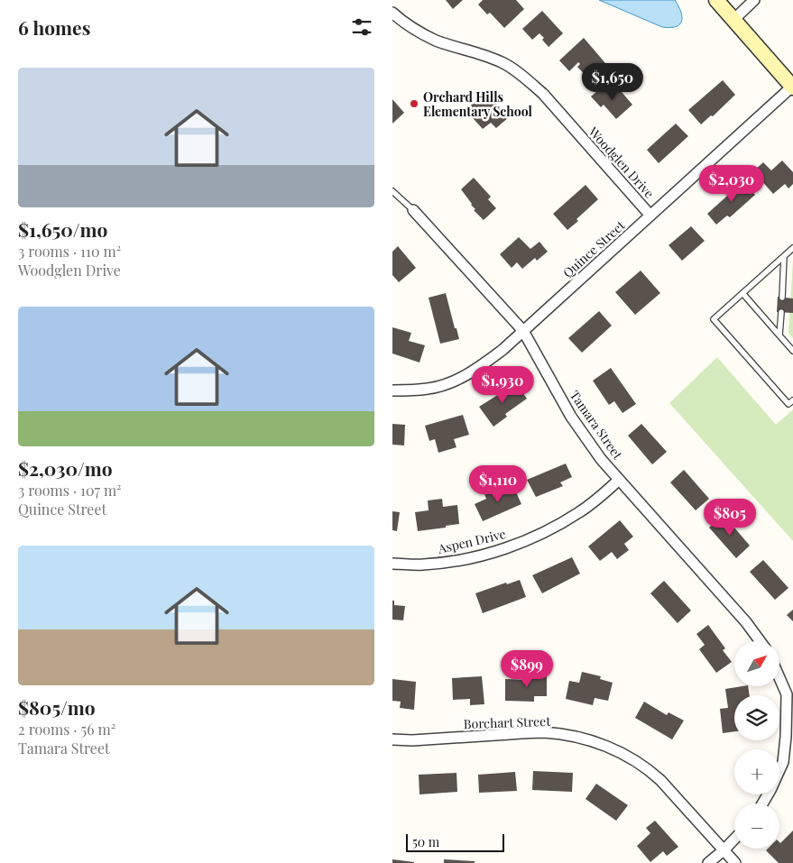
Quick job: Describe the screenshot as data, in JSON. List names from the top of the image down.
{
  "streets": {
    "street": [
      "Woodglen Drive",
      "Quince Street",
      "Tamara Street",
      "Aspen Drive",
      "Borchart Street"
    ]
  },
  "crossings": [
    ["Woodglen Drive", "Quince Street"],
    ["Quince Street", "Tamara Street"],
    ["Tamara Street", "Aspen Drive"]
  ],
  "places": ["Orchard Hills Elementary School"],
  "scale_bar": "50 m",
  "north": "top right",
  "page": {
    "heading": "6 homes",
    "list": [
      {
        "name": "$1,650/mo",
        "note": "3 rooms · 110 m² · Woodglen Drive"
      },
      {
        "name": "$2,030/mo",
        "note": "3 rooms · 107 m² · Quince Street"
      },
      {
        "name": "$805/mo",
        "note": "2 rooms · 56 m² · Tamara Street"
      }
    ],
    "price": [
      "$1,650",
      "$2,030",
      "$1,930",
      "$1,110",
      "$805",
      "$899"
    ],
    "map_buttons": ["+", "−"],
    "scale": "50 m"
  }
}
